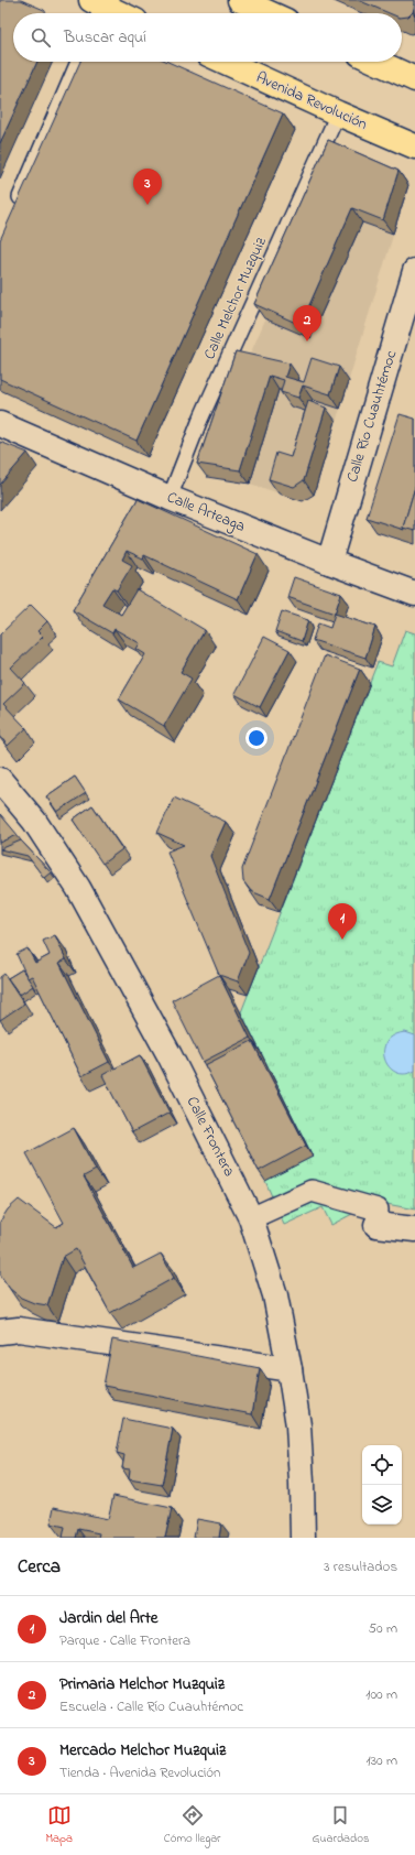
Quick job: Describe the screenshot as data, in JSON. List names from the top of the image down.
{
  "streets": {
    "main road": ["Avenida Revolución"],
    "street": ["Calle Río Cuauhtémoc", "Calle Arteaga", "Calle Frontera"],
    "lane": ["Calle Melchor Muzquiz"]
  },
  "crossings": [
    ["Avenida Revolución", "Calle Melchor Muzquiz"],
    ["Calle Melchor Muzquiz", "Calle Arteaga"],
    ["Calle Río Cuauhtémoc", "Calle Arteaga"]
  ],
  "page": {
    "search": "Buscar aquí",
    "pins": ["3", "2", "1"],
    "heading": ["Cerca", "3 resultados"],
    "list": [
      {
        "mark": "1",
        "name": "Jardin del Arte",
        "note": "Parque · Calle Frontera",
        "value": "50 m"
      },
      {
        "mark": "2",
        "name": "Primaria Melchor Muzquiz",
        "note": "Escuela · Calle Río Cuauhtémoc",
        "value": "100 m"
      },
      {
        "mark": "3",
        "name": "Mercado Melchor Muzquiz",
        "note": "Tienda · Avenida Revolución",
        "value": "130 m"
      }
    ],
    "nav": ["Mapa", "Cómo llegar", "Guardados"]
  }
}
